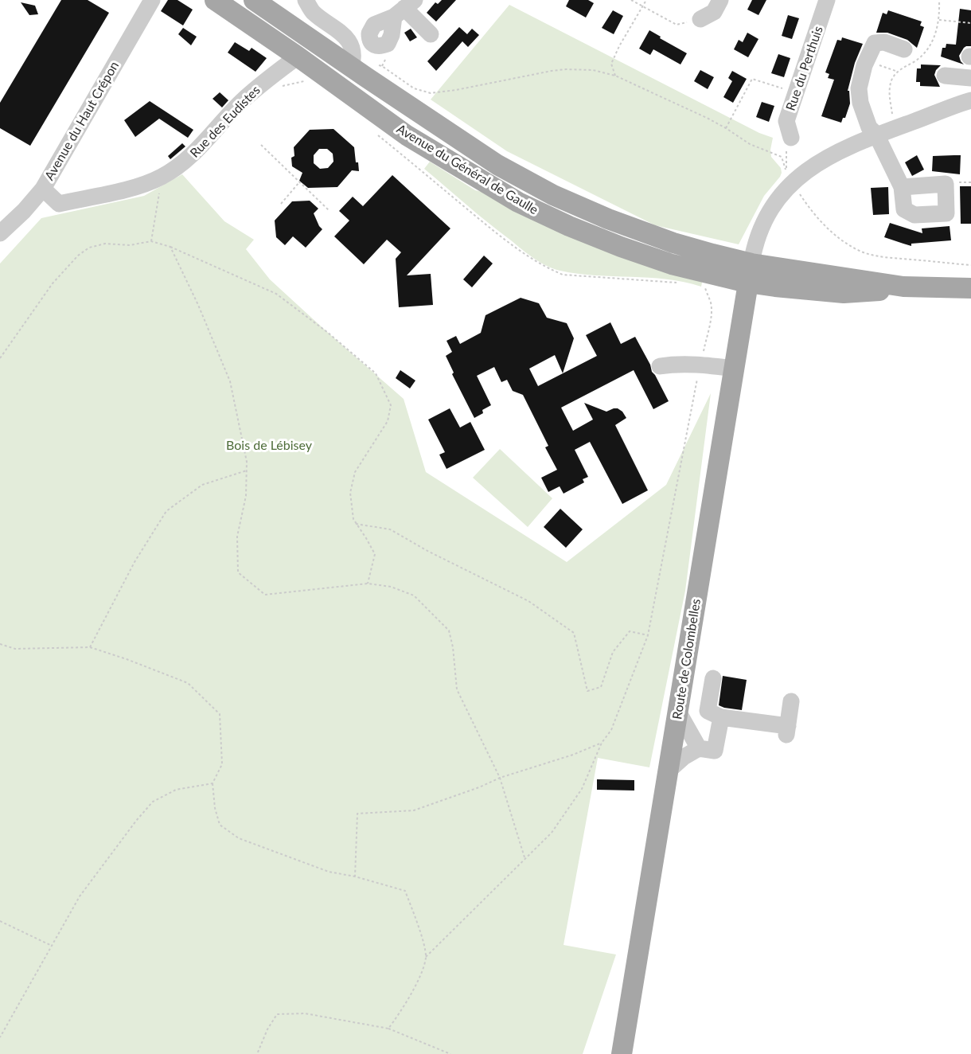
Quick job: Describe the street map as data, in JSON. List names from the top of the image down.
{
  "streets": {
    "main road": ["Avenue du Général de Gaulle", "Route de Colombelles"],
    "street": ["Rue du Perthuis", "Avenue du Haut Crépon", "Rue des Eudistes"]
  },
  "crossings": [
    ["Avenue du Haut Crépon", "Rue des Eudistes"],
    ["Rue des Eudistes", "Avenue du Général de Gaulle"],
    ["Avenue du Général de Gaulle", "Route de Colombelles"]
  ],
  "parks": ["Bois de Lébisey"]
}
